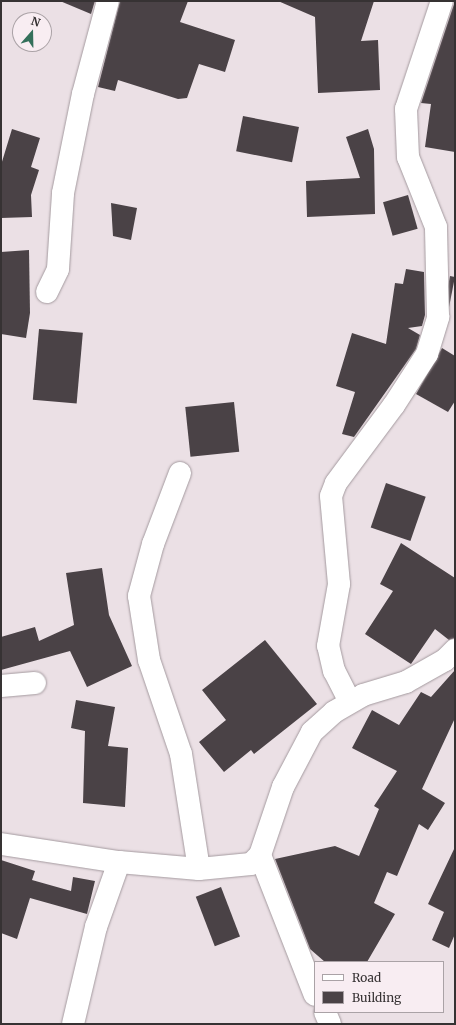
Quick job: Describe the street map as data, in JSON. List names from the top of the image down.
{
  "legend": ["Road", "Building"],
  "north": "top"
}
